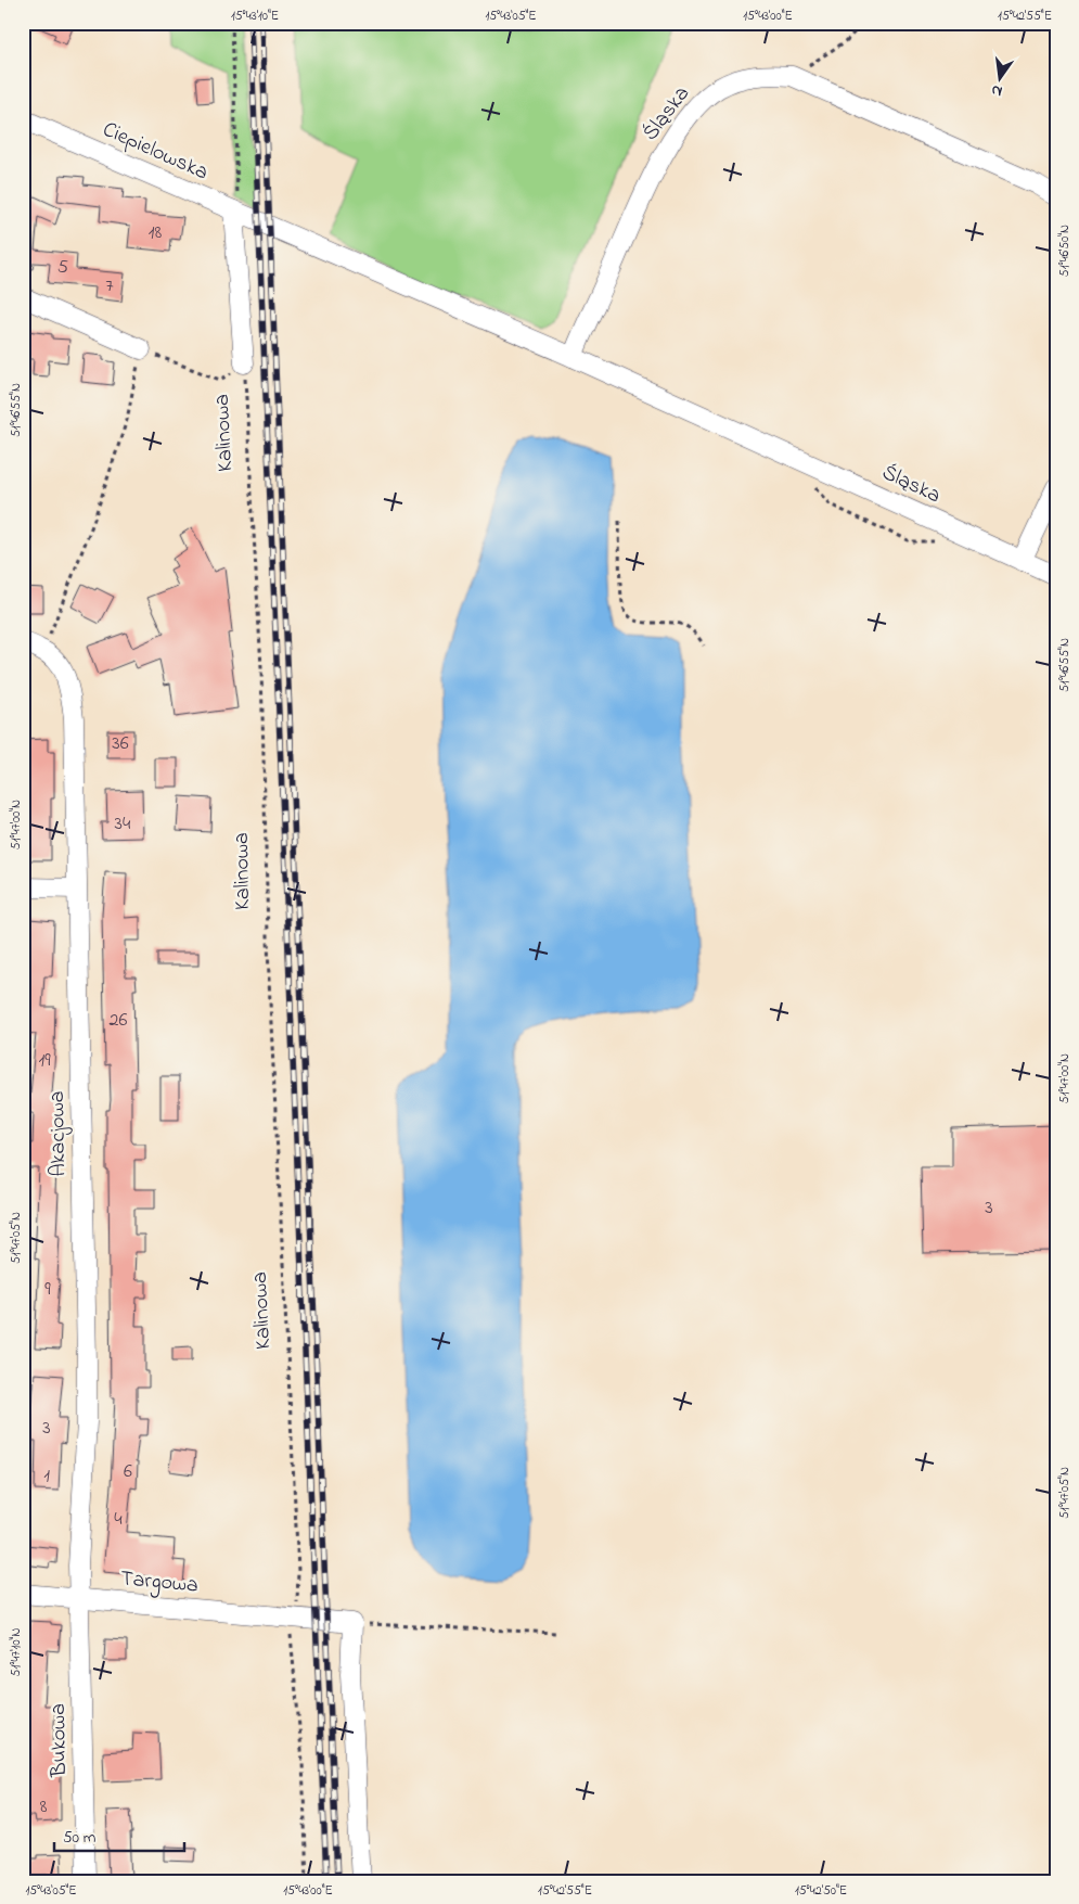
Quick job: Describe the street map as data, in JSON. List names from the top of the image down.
{
  "streets": {
    "street": [
      "Śląska",
      "Ciepielowska",
      "Akacjowa",
      "Targowa",
      "Bukowa"
    ],
    "path": ["Kalinowa"]
  },
  "crossings": [
    ["Śląska", "Ciepielowska"],
    ["Kalinowa", "Targowa"],
    ["Akacjowa", "Targowa"],
    ["Akacjowa", "Bukowa"],
    ["Targowa", "Bukowa"]
  ],
  "house_numbers": [
    "18",
    "5",
    "7",
    "36",
    "34",
    "26",
    "19",
    "3",
    "9",
    "3",
    "6",
    "1",
    "4",
    "8"
  ],
  "scale_bar": "50 m",
  "north": "bottom",
  "coordinates": [
    "15°43'10\"E",
    "15°43'05\"E",
    "15°43'00\"E",
    "15°42'55\"E",
    "51°46'50\"N",
    "51°46'55\"N",
    "51°47'00\"N",
    "51°47'05\"N",
    "51°47'10\"N",
    "15°42'50\"E"
  ]
}
